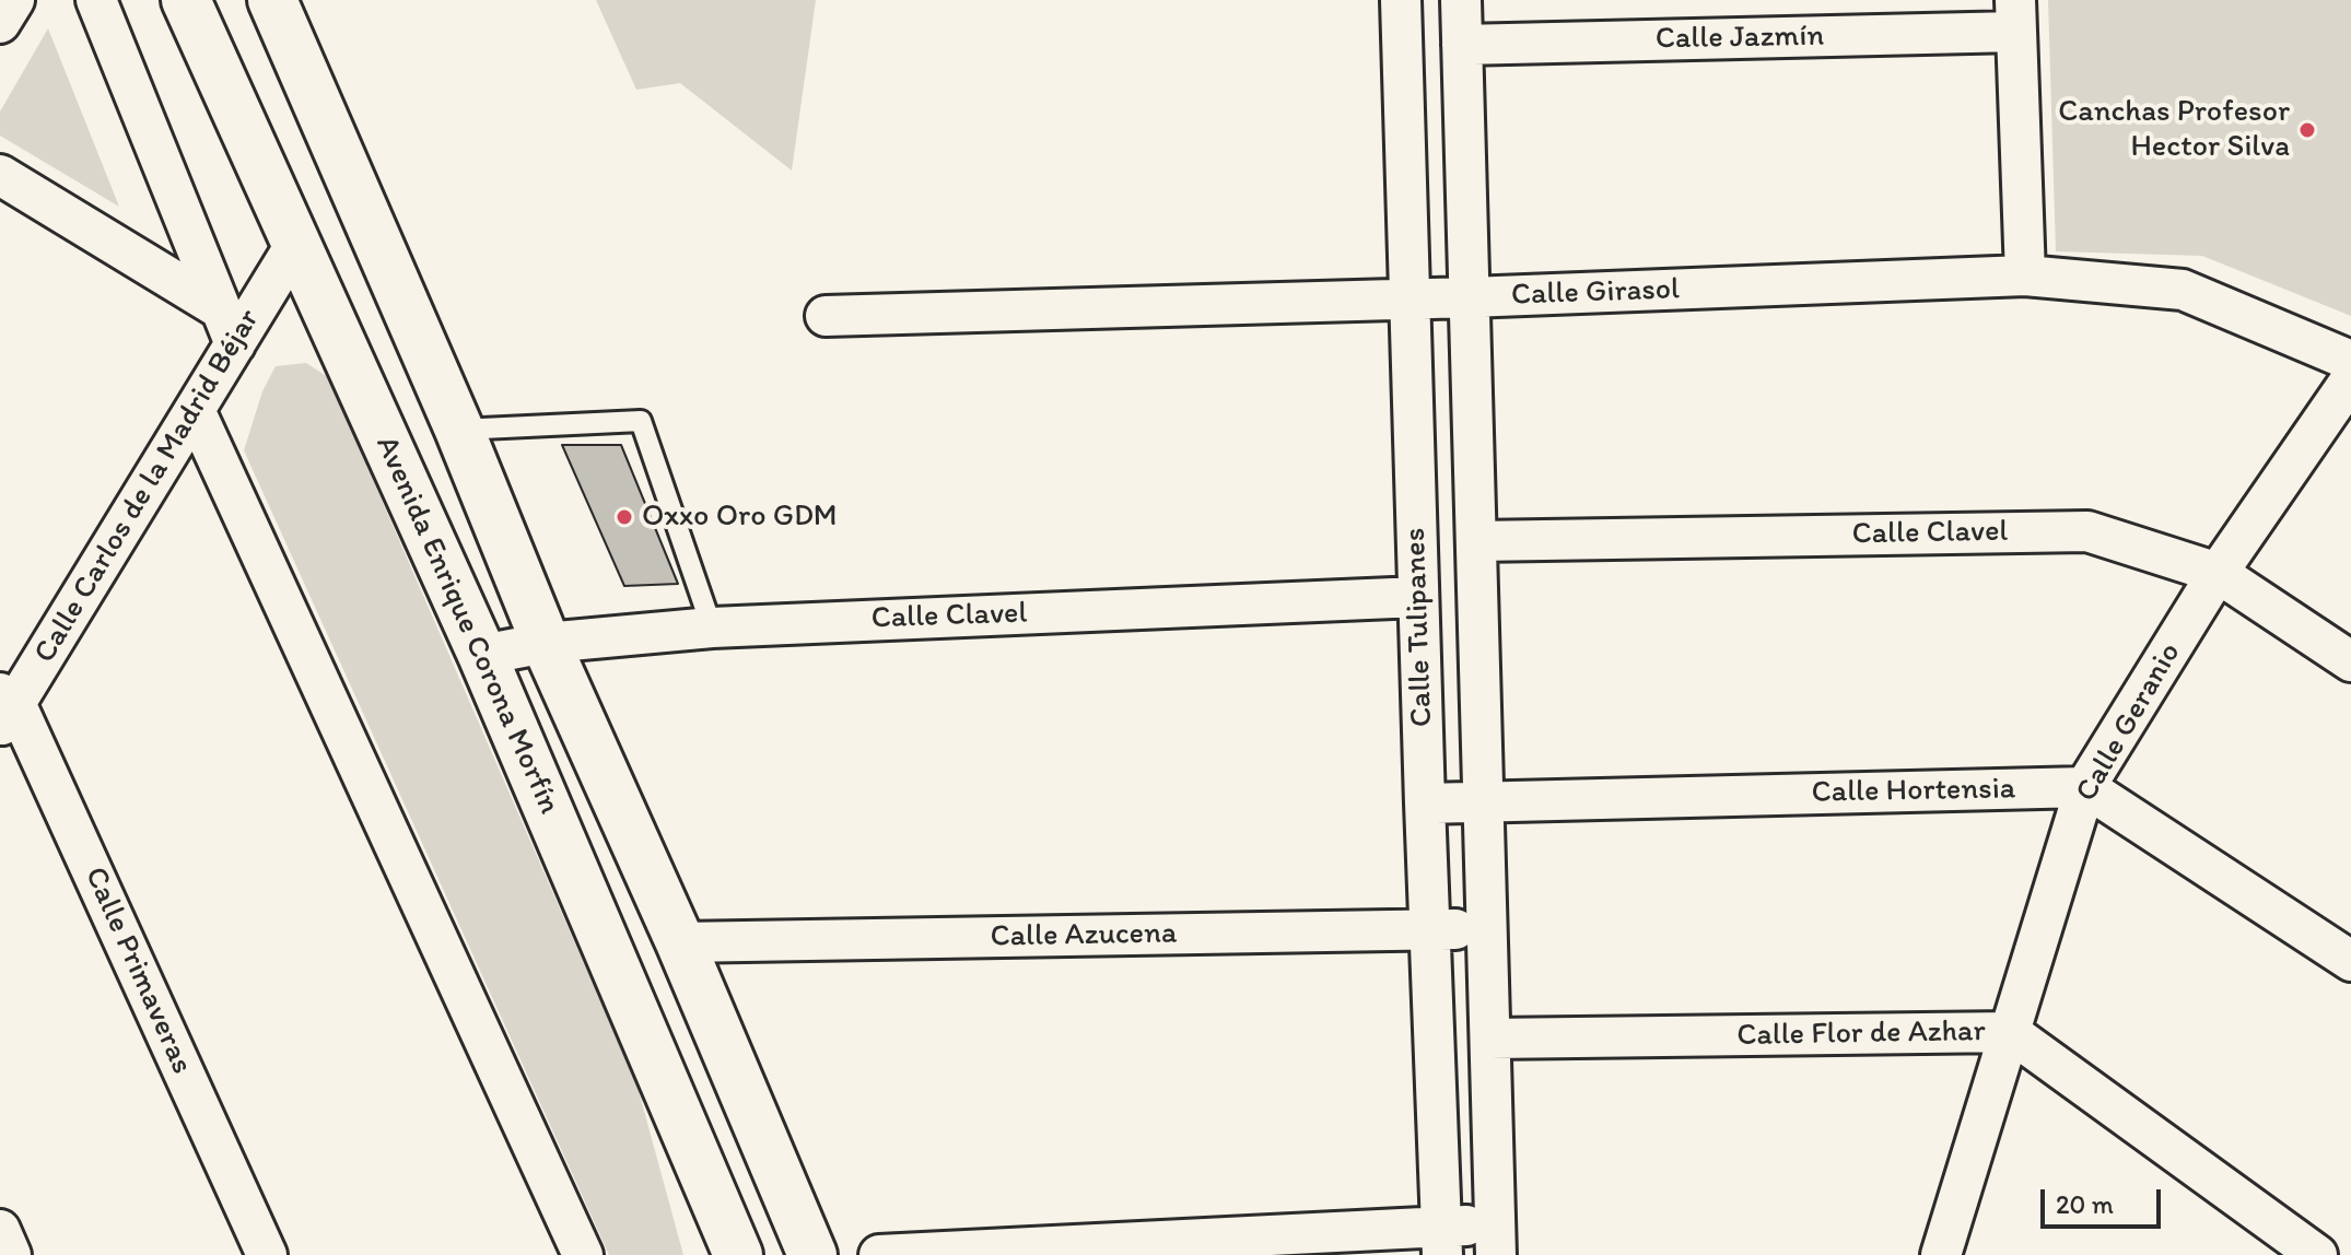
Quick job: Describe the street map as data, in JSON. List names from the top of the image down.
{
  "streets": {
    "main road": ["Avenida Enrique Corona Morfín"],
    "street": [
      "Calle Jazmín",
      "Calle Girasol",
      "Calle Carlos de la Madrid Béjar",
      "Calle Clavel",
      "Calle Tulipanes",
      "Calle Geranio",
      "Calle Hortensia",
      "Calle Azucena",
      "Calle Primaveras",
      "Calle Flor de Azhar"
    ]
  },
  "crossings": [
    ["Calle Jazmín", "Calle Tulipanes"],
    ["Calle Girasol", "Calle Tulipanes"],
    ["Calle Carlos de la Madrid Béjar", "Avenida Enrique Corona Morfín"],
    ["Calle Carlos de la Madrid Béjar", "Calle Primaveras"],
    ["Calle Clavel", "Avenida Enrique Corona Morfín"],
    ["Calle Clavel", "Calle Tulipanes"],
    ["Calle Clavel", "Calle Geranio"],
    ["Calle Tulipanes", "Calle Hortensia"],
    ["Calle Tulipanes", "Calle Azucena"],
    ["Calle Tulipanes", "Calle Flor de Azhar"],
    ["Calle Geranio", "Calle Hortensia"],
    ["Calle Geranio", "Calle Flor de Azhar"]
  ],
  "places": ["Canchas Profesor Hector Silva", "Oxxo Oro GDM"],
  "scale_bar": "20 m"
}
